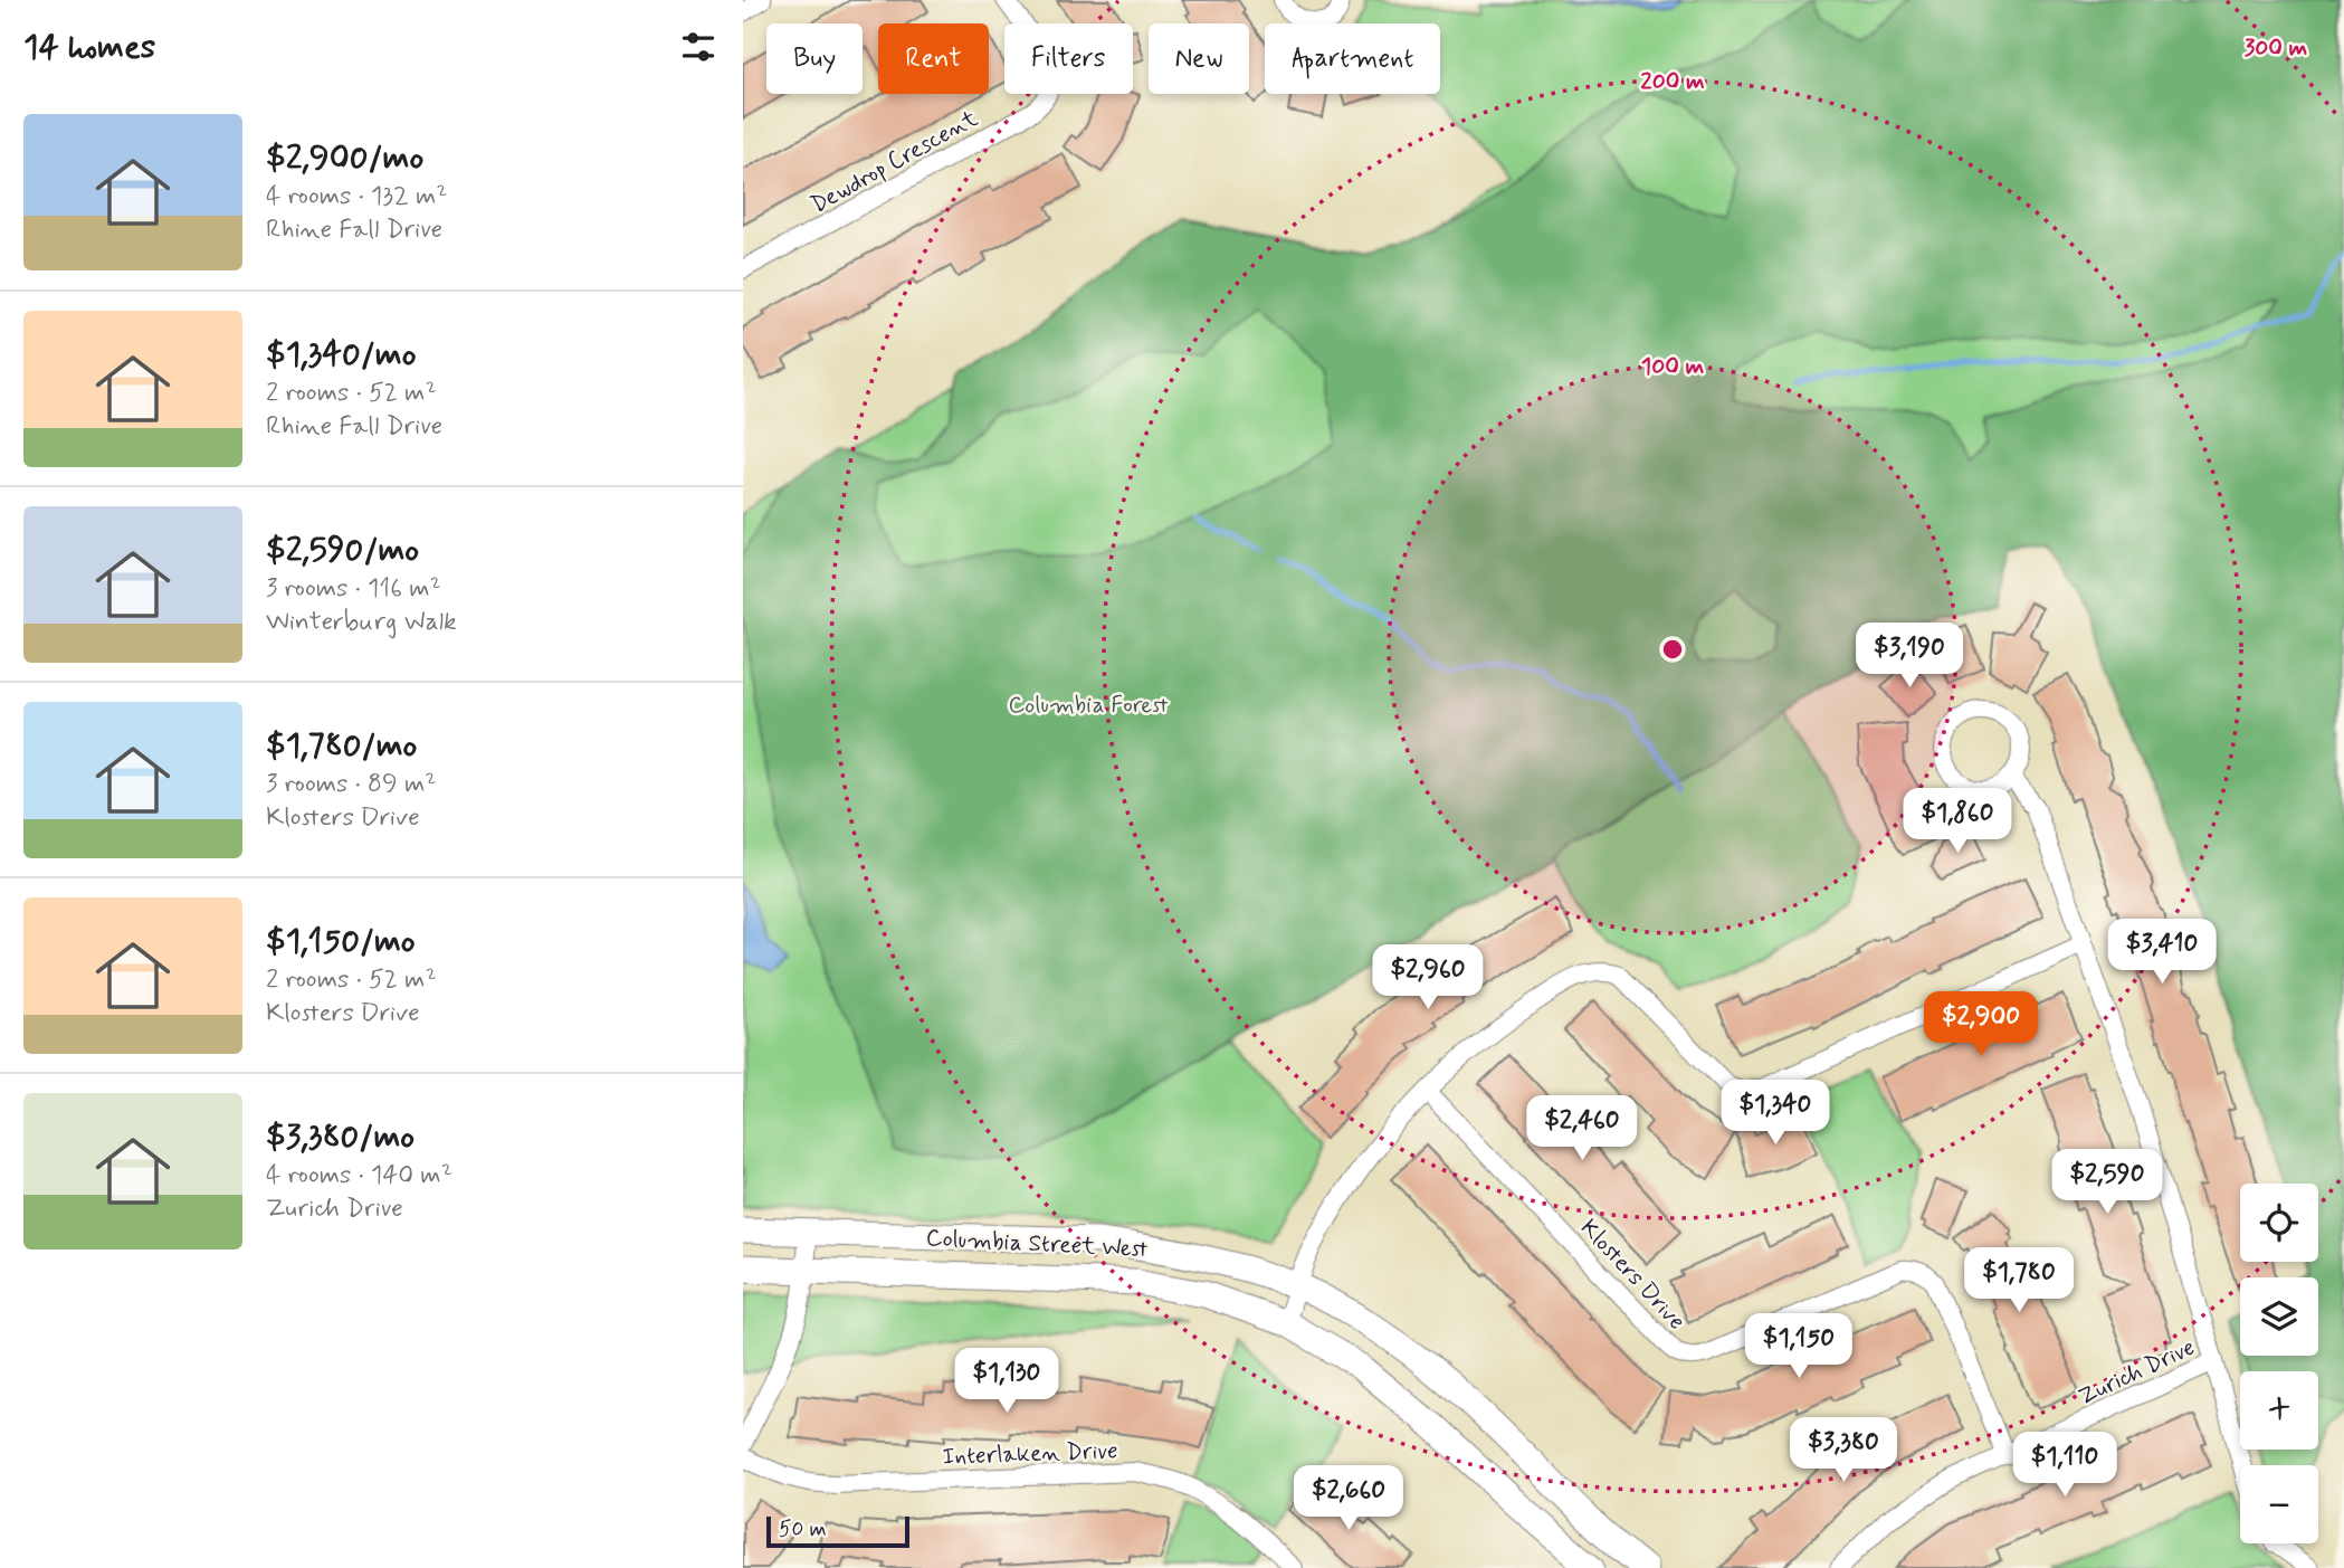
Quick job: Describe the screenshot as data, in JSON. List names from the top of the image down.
{
  "streets": {
    "main road": ["Columbia Street West"],
    "street": [
      "Dewdrop Crescent",
      "Klosters Drive",
      "Zurich Drive",
      "Interlaken Drive"
    ]
  },
  "crossings": [
    ["Klosters Drive", "Zurich Drive"]
  ],
  "parks": ["Columbia Forest"],
  "scale_bar": "50 m",
  "page": {
    "heading": "14 homes",
    "chip": [
      "Buy",
      "Rent",
      "Filters",
      "New",
      "Apartment"
    ],
    "list": [
      {
        "name": "$2,900/mo",
        "note": "4 rooms · 132 m² · Rhine Fall Drive"
      },
      {
        "name": "$1,340/mo",
        "note": "2 rooms · 52 m² · Rhine Fall Drive"
      },
      {
        "name": "$2,590/mo",
        "note": "3 rooms · 116 m² · Winterburg Walk"
      },
      {
        "name": "$1,780/mo",
        "note": "3 rooms · 89 m² · Klosters Drive"
      },
      {
        "name": "$1,150/mo",
        "note": "2 rooms · 52 m² · Klosters Drive"
      },
      {
        "name": "$3,380/mo",
        "note": "4 rooms · 140 m² · Zurich Drive"
      }
    ],
    "price": [
      "$3,190",
      "$1,860",
      "$3,410",
      "$2,960",
      "$2,900",
      "$1,340",
      "$2,460",
      "$2,590",
      "$1,780",
      "$1,150",
      "$1,130",
      "$3,380",
      "$1,110",
      "$2,660"
    ],
    "map_buttons": ["+", "−"],
    "scale": "50 m"
  },
  "rings": ["300 m", "200 m", "100 m"]
}
